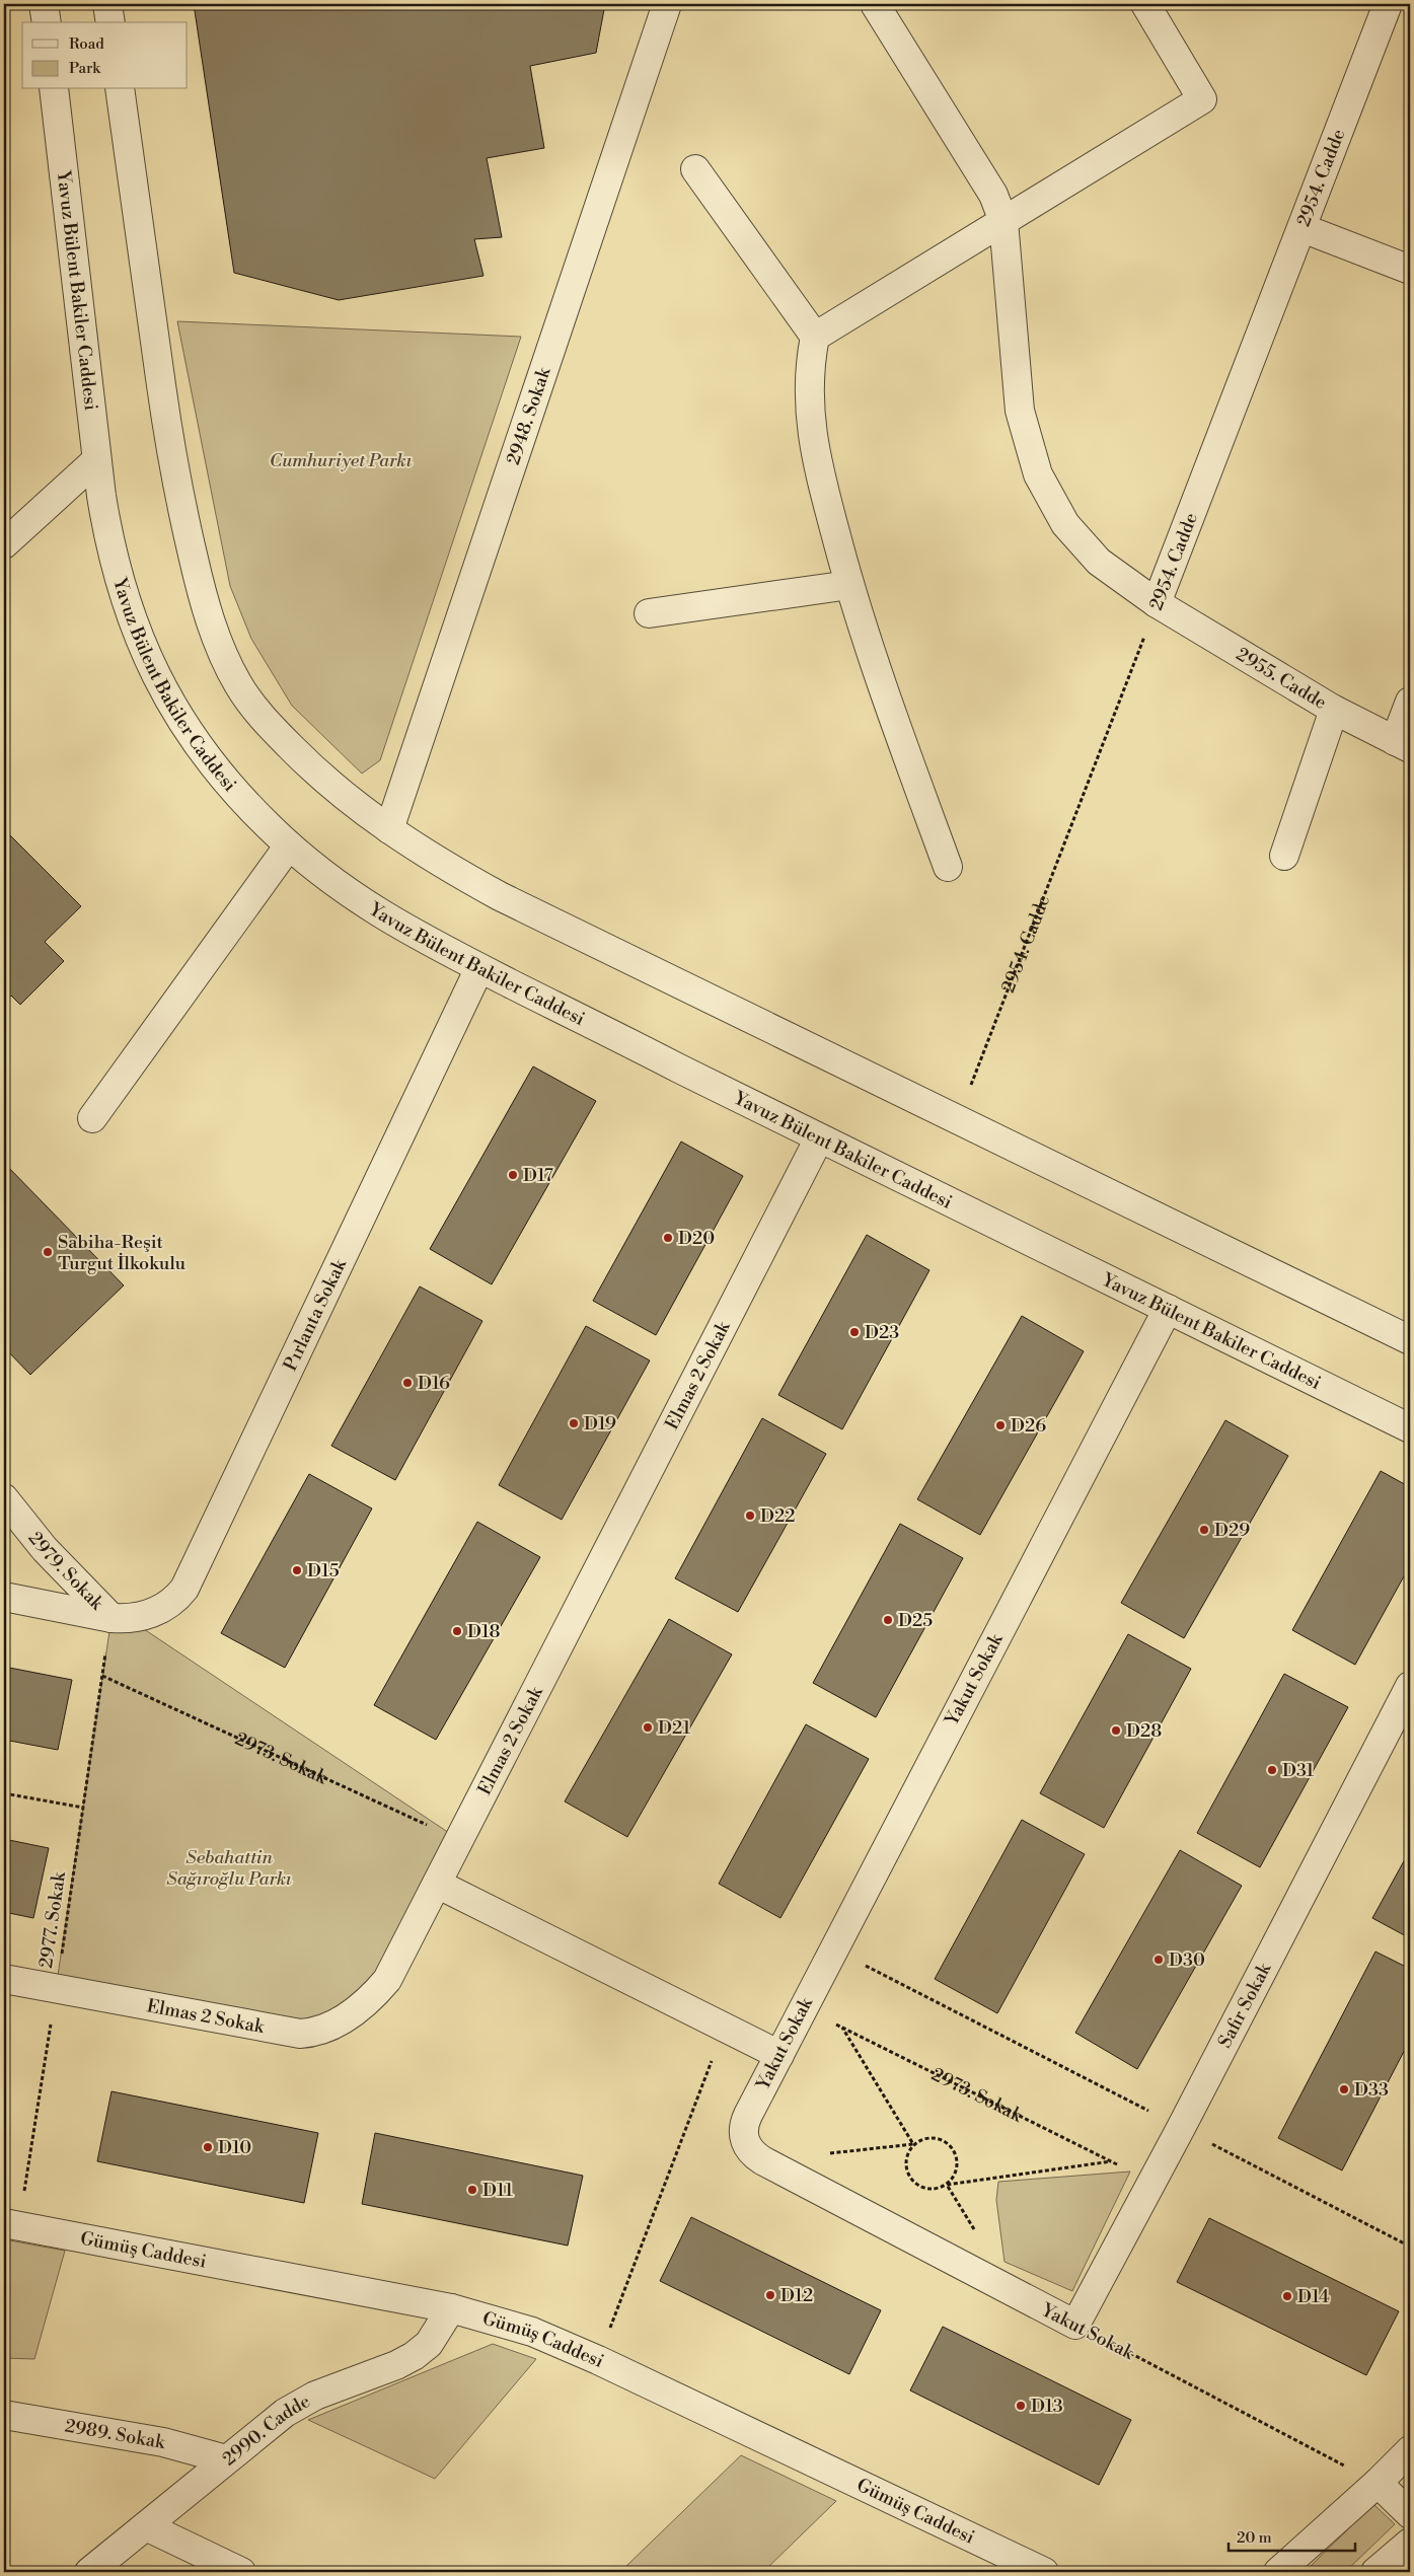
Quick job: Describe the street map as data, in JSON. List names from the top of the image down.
{
  "streets": {
    "street": [
      "2954. Cadde",
      "Yavuz Bülent Bakiler Caddesi",
      "2948. Sokak",
      "2955. Cadde",
      "Pırlanta Sokak",
      "Elmas 2 Sokak",
      "2979. Sokak",
      "Yakut Sokak",
      "Safir Sokak",
      "Gümüş Caddesi",
      "2990. Cadde",
      "2989. Sokak"
    ],
    "path": ["2973. Sokak", "2977. Sokak"]
  },
  "crossings": [
    ["2954. Cadde", "2955. Cadde"],
    ["Yavuz Bülent Bakiler Caddesi", "Pırlanta Sokak"],
    ["Yavuz Bülent Bakiler Caddesi", "Elmas 2 Sokak"],
    ["Yavuz Bülent Bakiler Caddesi", "Yakut Sokak"],
    ["Pırlanta Sokak", "2979. Sokak"],
    ["Pırlanta Sokak", "2977. Sokak"],
    ["Elmas 2 Sokak", "2973. Sokak"],
    ["Elmas 2 Sokak", "2977. Sokak"],
    ["2979. Sokak", "2977. Sokak"],
    ["Yakut Sokak", "2973. Sokak"],
    ["Yakut Sokak", "Safir Sokak"],
    ["2973. Sokak", "2977. Sokak"],
    ["2973. Sokak", "Safir Sokak"],
    ["2977. Sokak", "Gümüş Caddesi"],
    ["Gümüş Caddesi", "2990. Cadde"],
    ["2990. Cadde", "2989. Sokak"]
  ],
  "parks": ["Cumhuriyet Parkı", "Sebahattin Sağıroğlu Parkı"],
  "places": [
    "D17",
    "D20",
    "Sabiha-Reşit Turgut İlkokulu",
    "D23",
    "D16",
    "D19",
    "D26",
    "D22",
    "D29",
    "D15",
    "D25",
    "D18",
    "D21",
    "D28",
    "D31",
    "D30",
    "D33",
    "D10",
    "D11",
    "D12",
    "D14",
    "D13"
  ],
  "legend": ["Road", "Park"],
  "scale_bar": "20 m"
}
